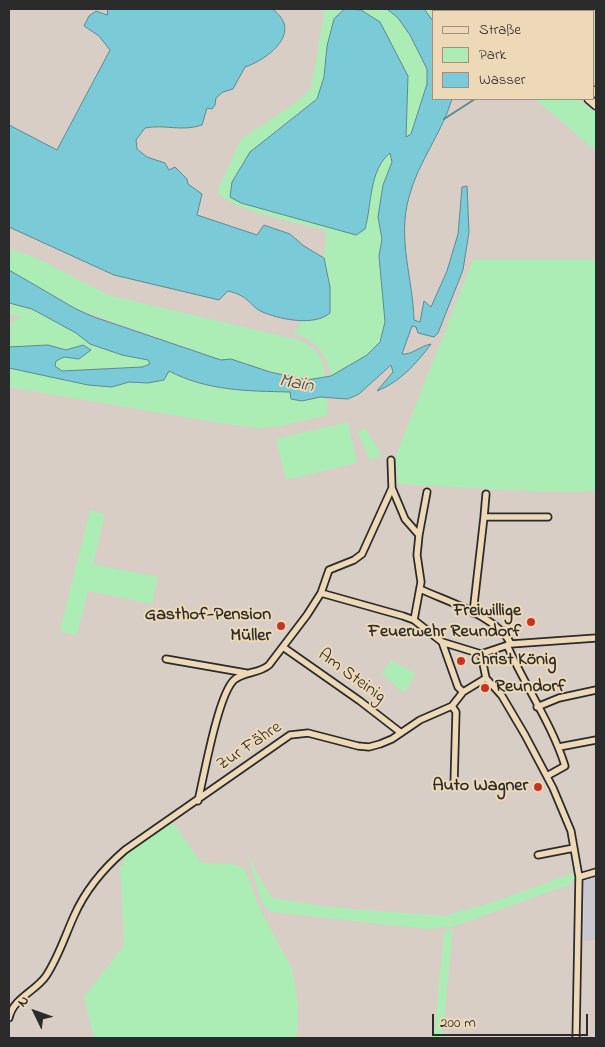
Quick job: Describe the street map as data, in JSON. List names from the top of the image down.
{
  "streets": {
    "street": ["Am Steinig", "Zur Fähre"]
  },
  "crossings": [
    ["Am Steinig", "Zur Fähre"]
  ],
  "water": ["Main"],
  "places": [
    "Freiwillige Feuerwehr Reundorf",
    "Gasthof-Pension Müller",
    "Christ König",
    "Reundorf",
    "Auto Wagner"
  ],
  "legend": ["Straße", "Park", "Wasser"],
  "scale_bar": "200 m",
  "north": "top left"
}
